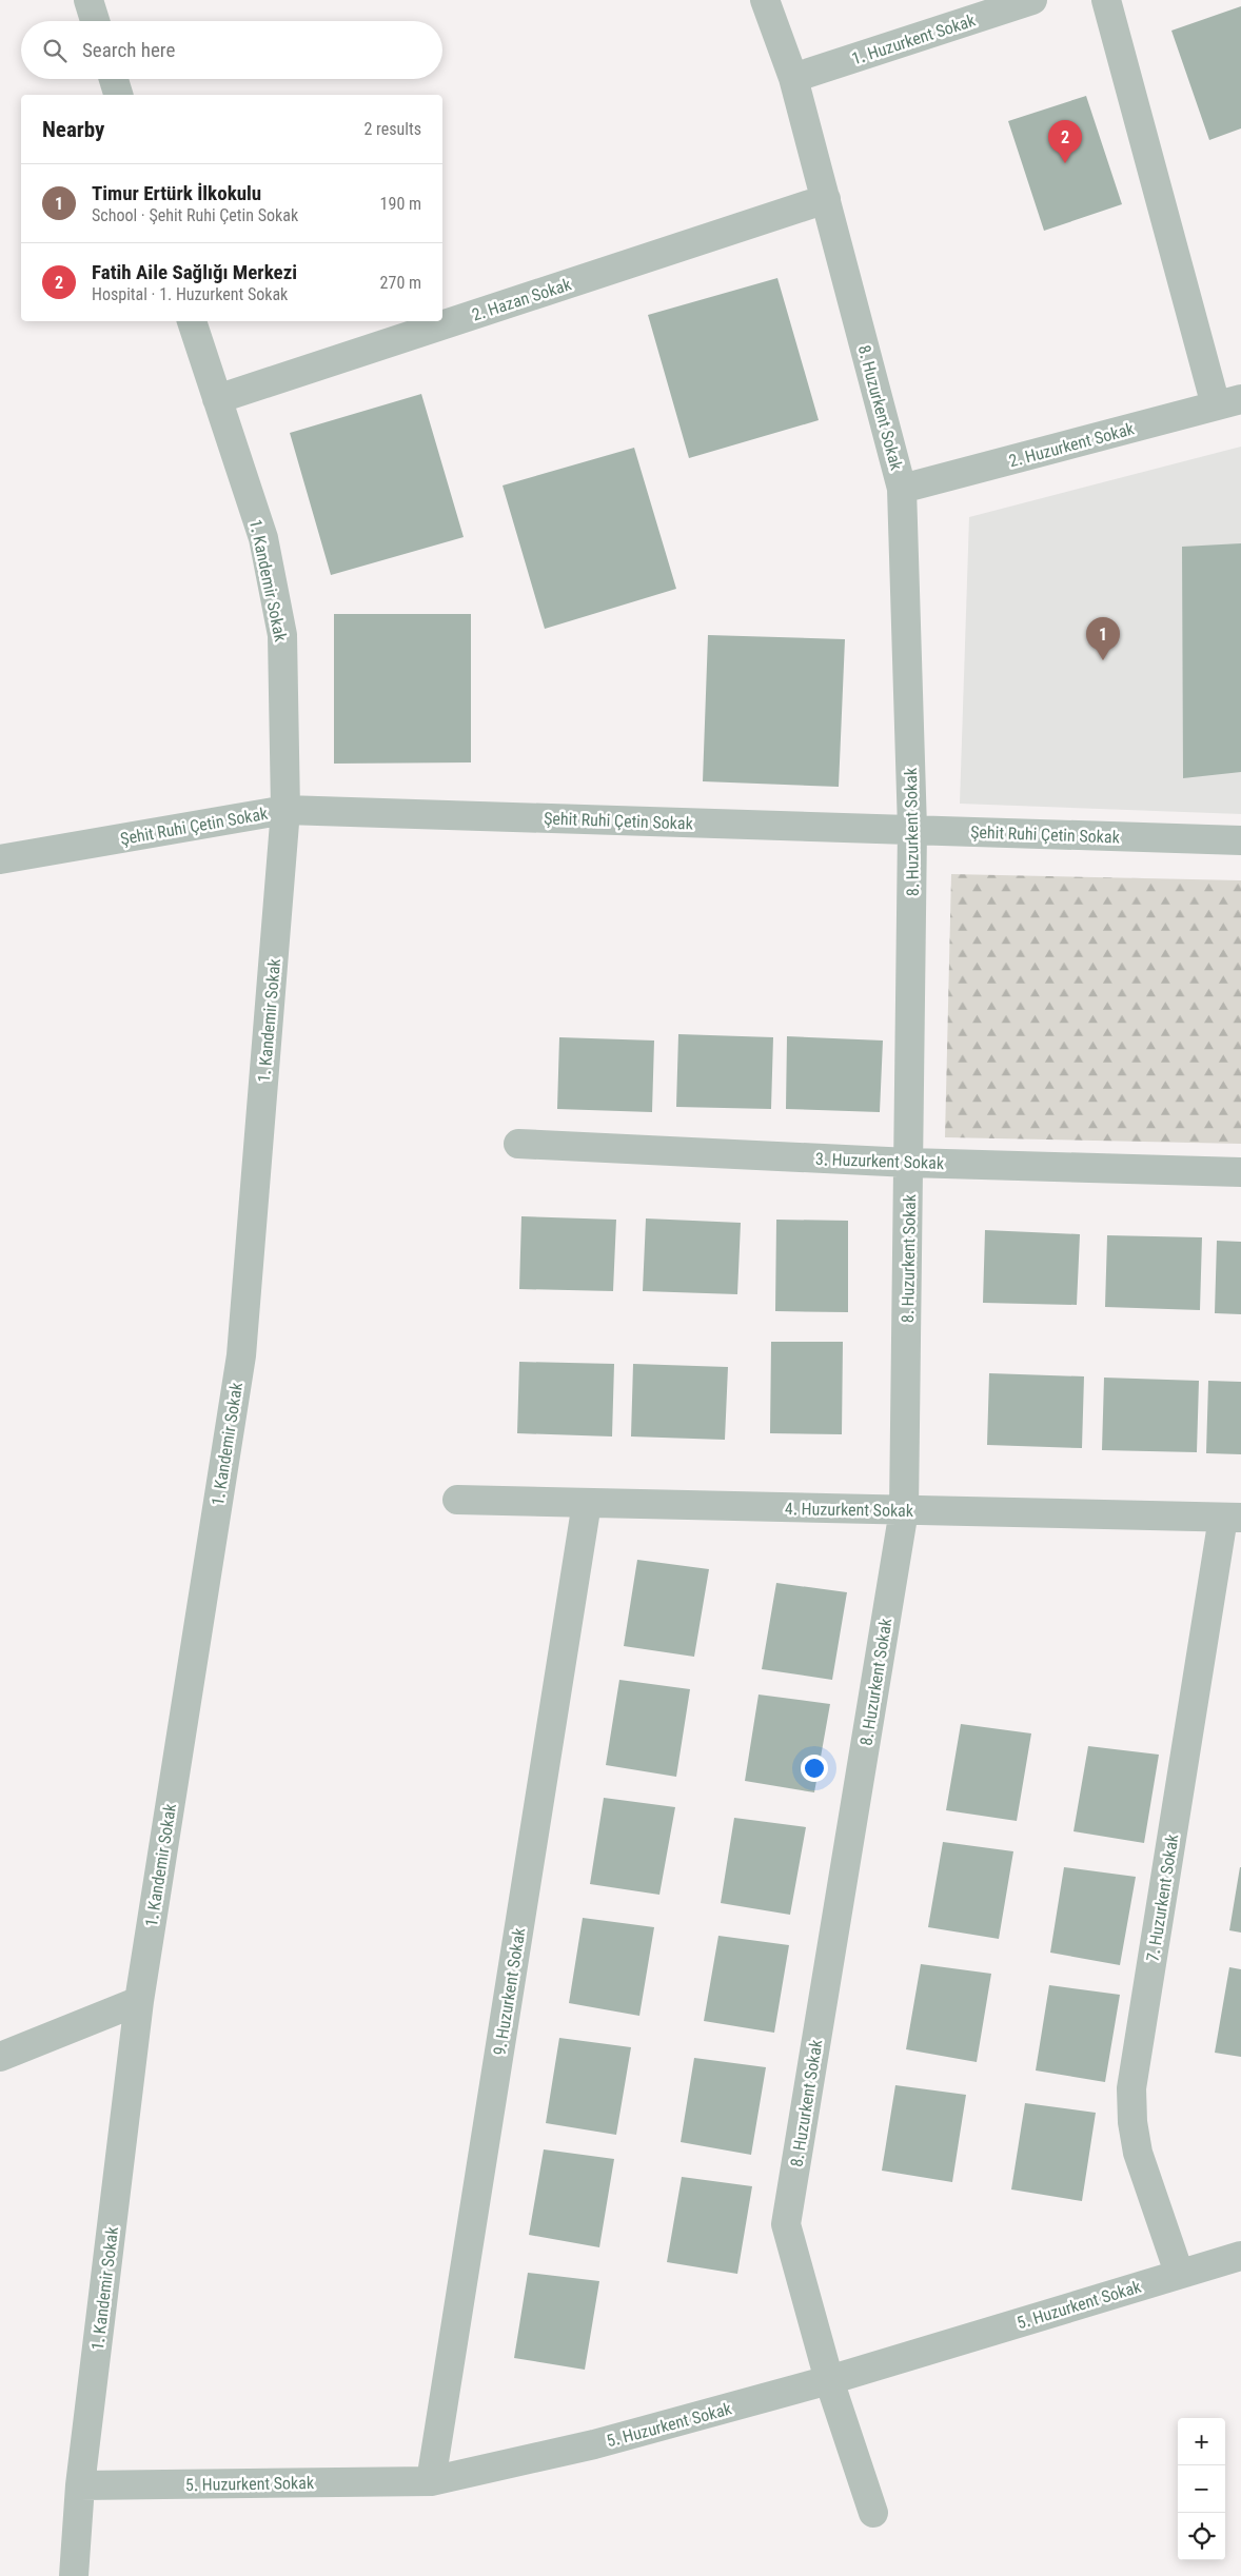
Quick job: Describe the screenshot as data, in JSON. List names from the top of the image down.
{
  "streets": {
    "street": [
      "1. Huzurkent Sokak",
      "2. Hazan Sokak",
      "8. Huzurkent Sokak",
      "2. Huzurkent Sokak",
      "1. Kandemir Sokak",
      "Şehit Ruhi Çetin Sokak",
      "3. Huzurkent Sokak",
      "4. Huzurkent Sokak",
      "7. Huzurkent Sokak",
      "9. Huzurkent Sokak",
      "5. Huzurkent Sokak"
    ]
  },
  "crossings": [
    ["1. Huzurkent Sokak", "8. Huzurkent Sokak"],
    ["2. Hazan Sokak", "8. Huzurkent Sokak"],
    ["2. Hazan Sokak", "1. Kandemir Sokak"],
    ["8. Huzurkent Sokak", "2. Huzurkent Sokak"],
    ["8. Huzurkent Sokak", "Şehit Ruhi Çetin Sokak"],
    ["8. Huzurkent Sokak", "3. Huzurkent Sokak"],
    ["8. Huzurkent Sokak", "4. Huzurkent Sokak"],
    ["8. Huzurkent Sokak", "5. Huzurkent Sokak"],
    ["1. Kandemir Sokak", "Şehit Ruhi Çetin Sokak"],
    ["1. Kandemir Sokak", "5. Huzurkent Sokak"],
    ["4. Huzurkent Sokak", "7. Huzurkent Sokak"],
    ["4. Huzurkent Sokak", "9. Huzurkent Sokak"],
    ["7. Huzurkent Sokak", "5. Huzurkent Sokak"],
    ["9. Huzurkent Sokak", "5. Huzurkent Sokak"]
  ],
  "page": {
    "search": "Search here",
    "heading": ["Nearby", "2 results"],
    "pins": ["2", "1"],
    "list": [
      {
        "mark": "1",
        "name": "Timur Ertürk İlkokulu",
        "note": "School · Şehit Ruhi Çetin Sokak",
        "value": "190 m"
      },
      {
        "mark": "2",
        "name": "Fatih Aile Sağlığı Merkezi",
        "note": "Hospital · 1. Huzurkent Sokak",
        "value": "270 m"
      }
    ],
    "map_buttons": ["+", "−"]
  }
}
